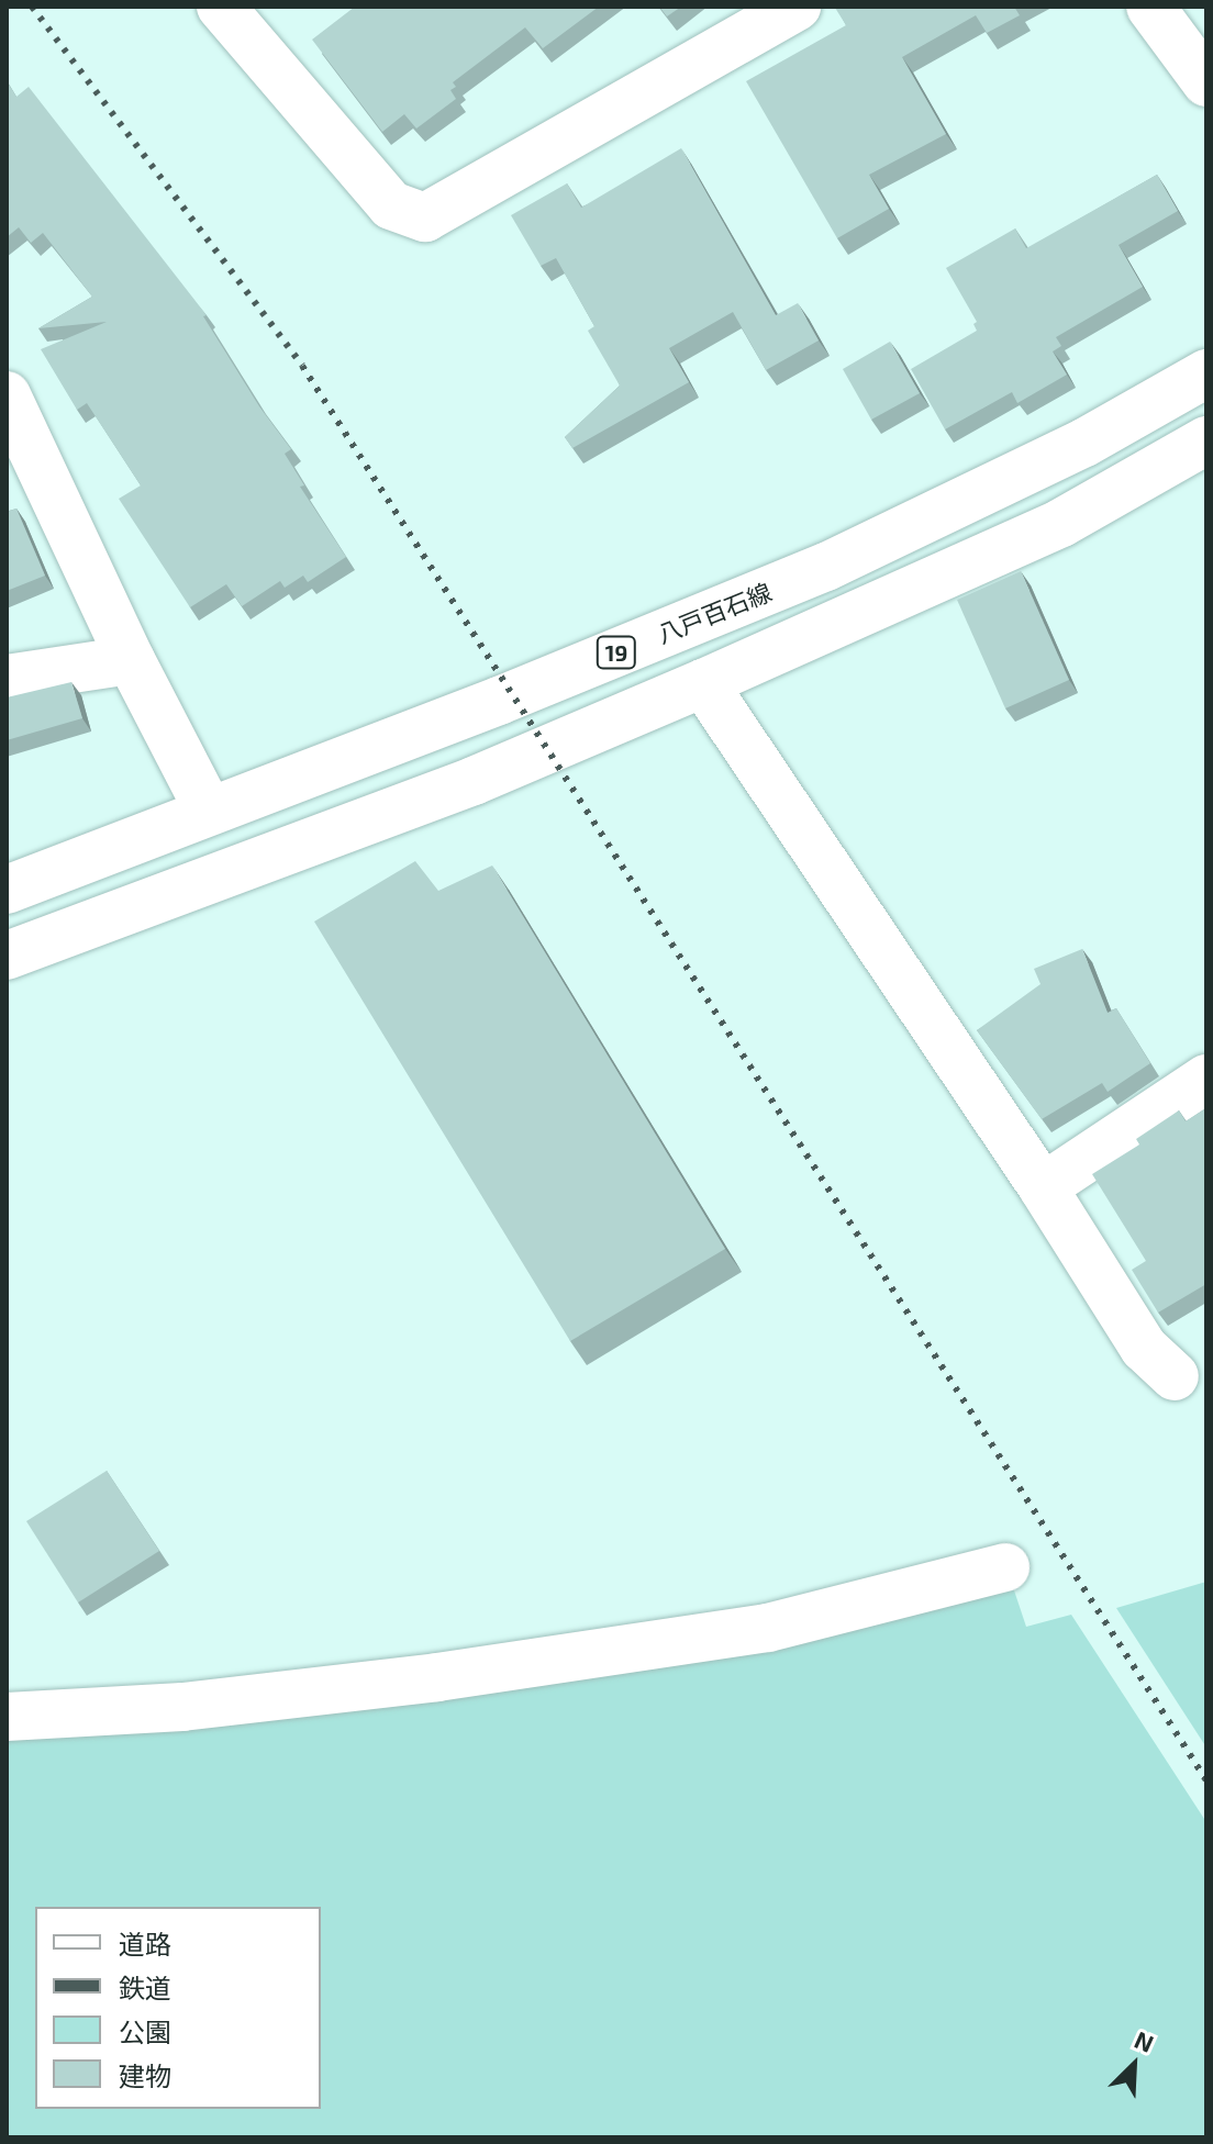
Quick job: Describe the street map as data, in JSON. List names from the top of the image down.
{
  "streets": {
    "street": ["八戸百石線", "19"]
  },
  "legend": [
    "道路",
    "鉄道",
    "公園",
    "建物"
  ],
  "north": "top right"
}
